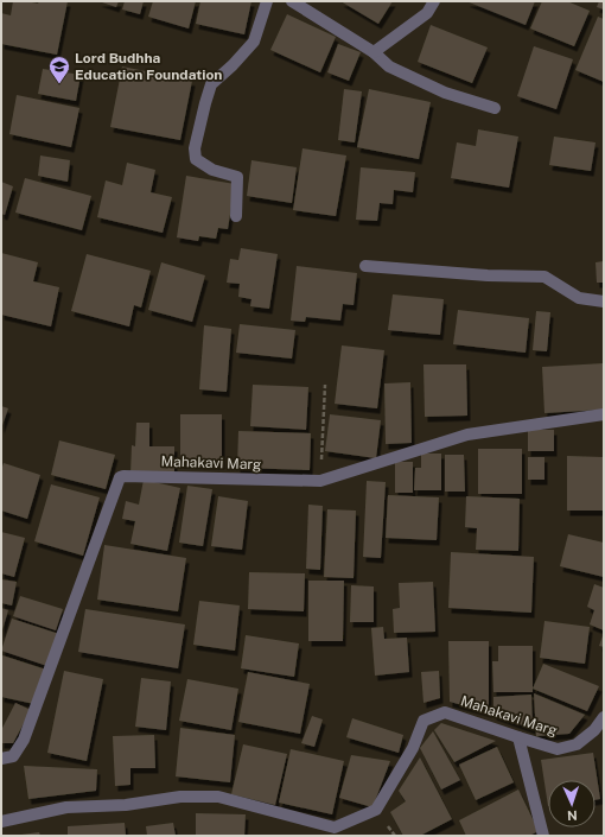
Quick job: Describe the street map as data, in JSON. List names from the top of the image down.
{
  "streets": {
    "street": ["Mahakavi Marg"]
  },
  "places": {
    "school or university": ["Lord Budhha Education Foundation"]
  },
  "north": "bottom"
}
